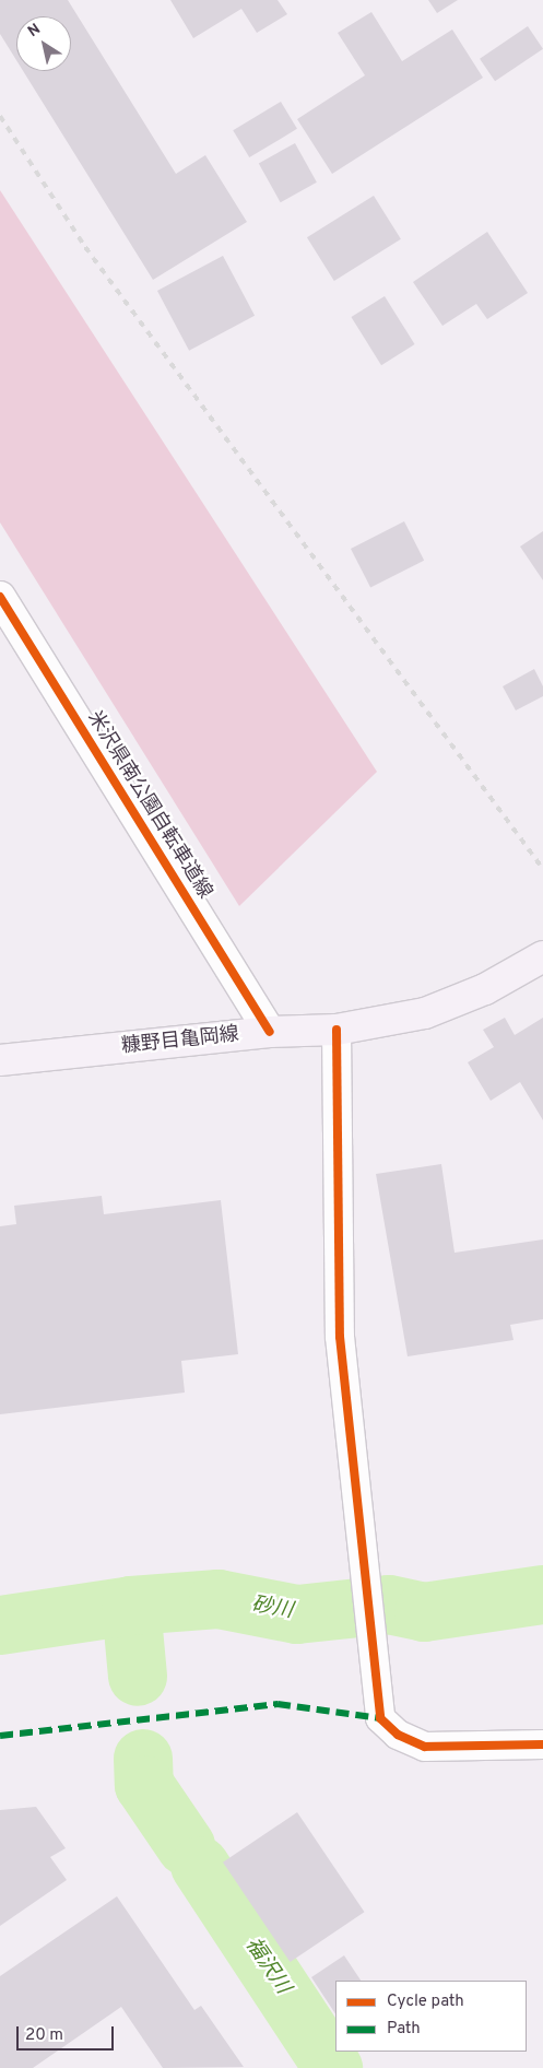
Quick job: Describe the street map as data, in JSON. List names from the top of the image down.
{
  "streets": {
    "main road": ["糠野目亀岡線"],
    "street": ["米沢県南公園自転車道線"]
  },
  "crossings": [
    ["米沢県南公園自転車道線", "糠野目亀岡線"]
  ],
  "water": ["砂川", "福沢川"],
  "legend": ["Cycle path", "Path"],
  "scale_bar": "20 m",
  "north": "top left"
}
